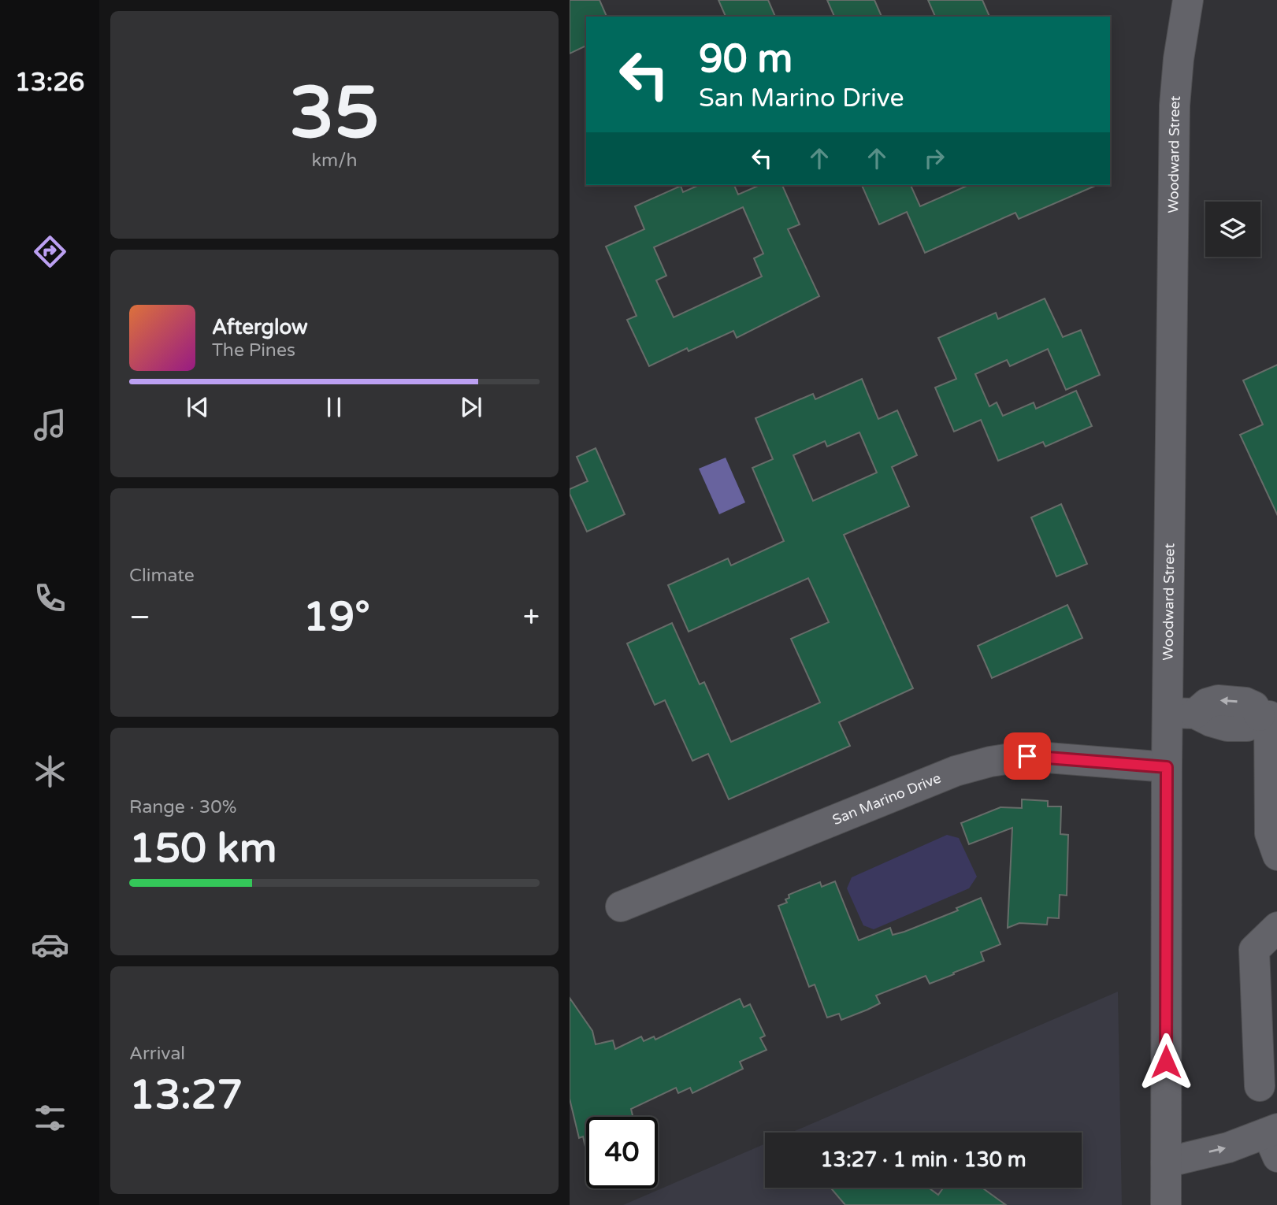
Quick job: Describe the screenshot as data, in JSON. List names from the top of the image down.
{
  "streets": {
    "street": ["Woodward Street", "San Marino Drive"]
  },
  "crossings": [
    ["Woodward Street", "San Marino Drive"]
  ],
  "page": {
    "tabs": "13:26",
    "tile": [
      ["35", "km/h"],
      "Climate",
      ["Range · 30%", "150 km"],
      ["Arrival", "13:27"]
    ],
    "turn": ["90 m", "San Marino Drive"],
    "song": ["Afterglow", "The Pines"],
    "heat": ["−", "19°", "+"],
    "limit": "40",
    "trip": "13:27 · 1 min · 130 m"
  }
}
